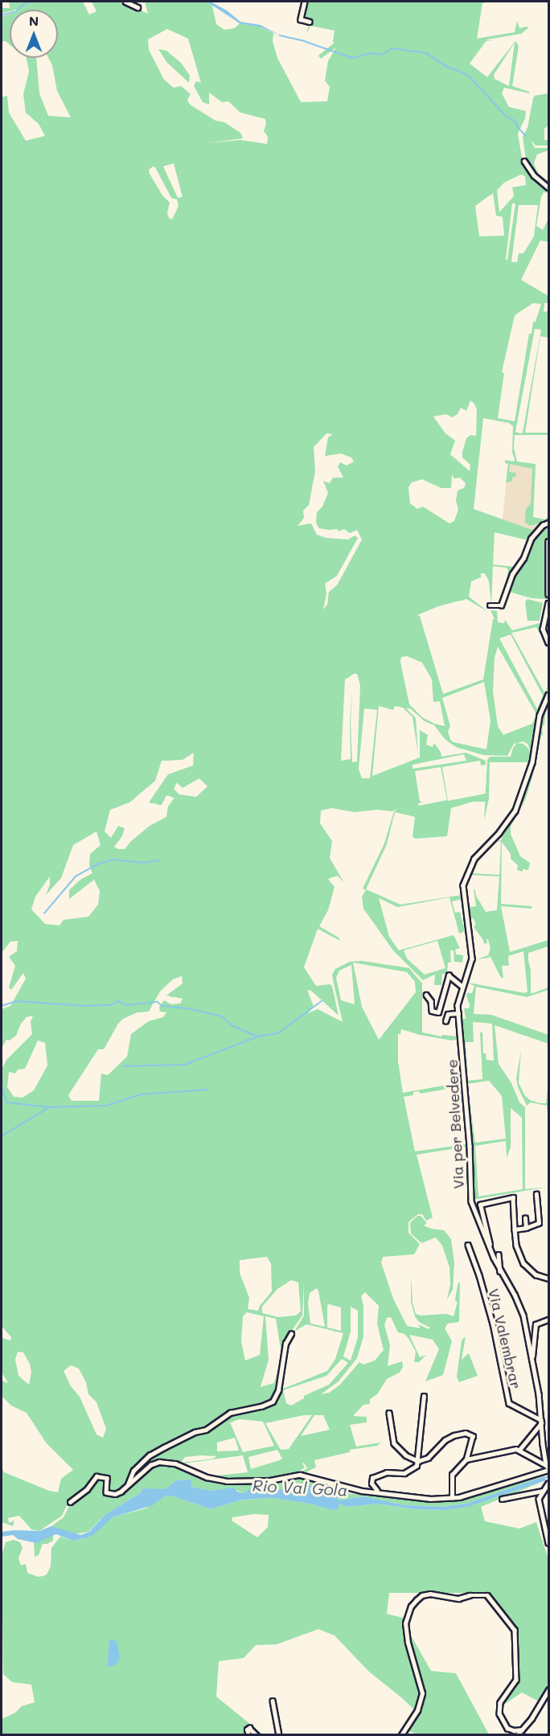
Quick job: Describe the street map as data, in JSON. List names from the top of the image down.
{
  "streets": {
    "street": ["Via per Belvedere", "Via Valembrar"]
  },
  "crossings": [
    ["Via per Belvedere", "Via Valembrar"]
  ],
  "water": ["Rio Val Gola"],
  "north": "top"
}
